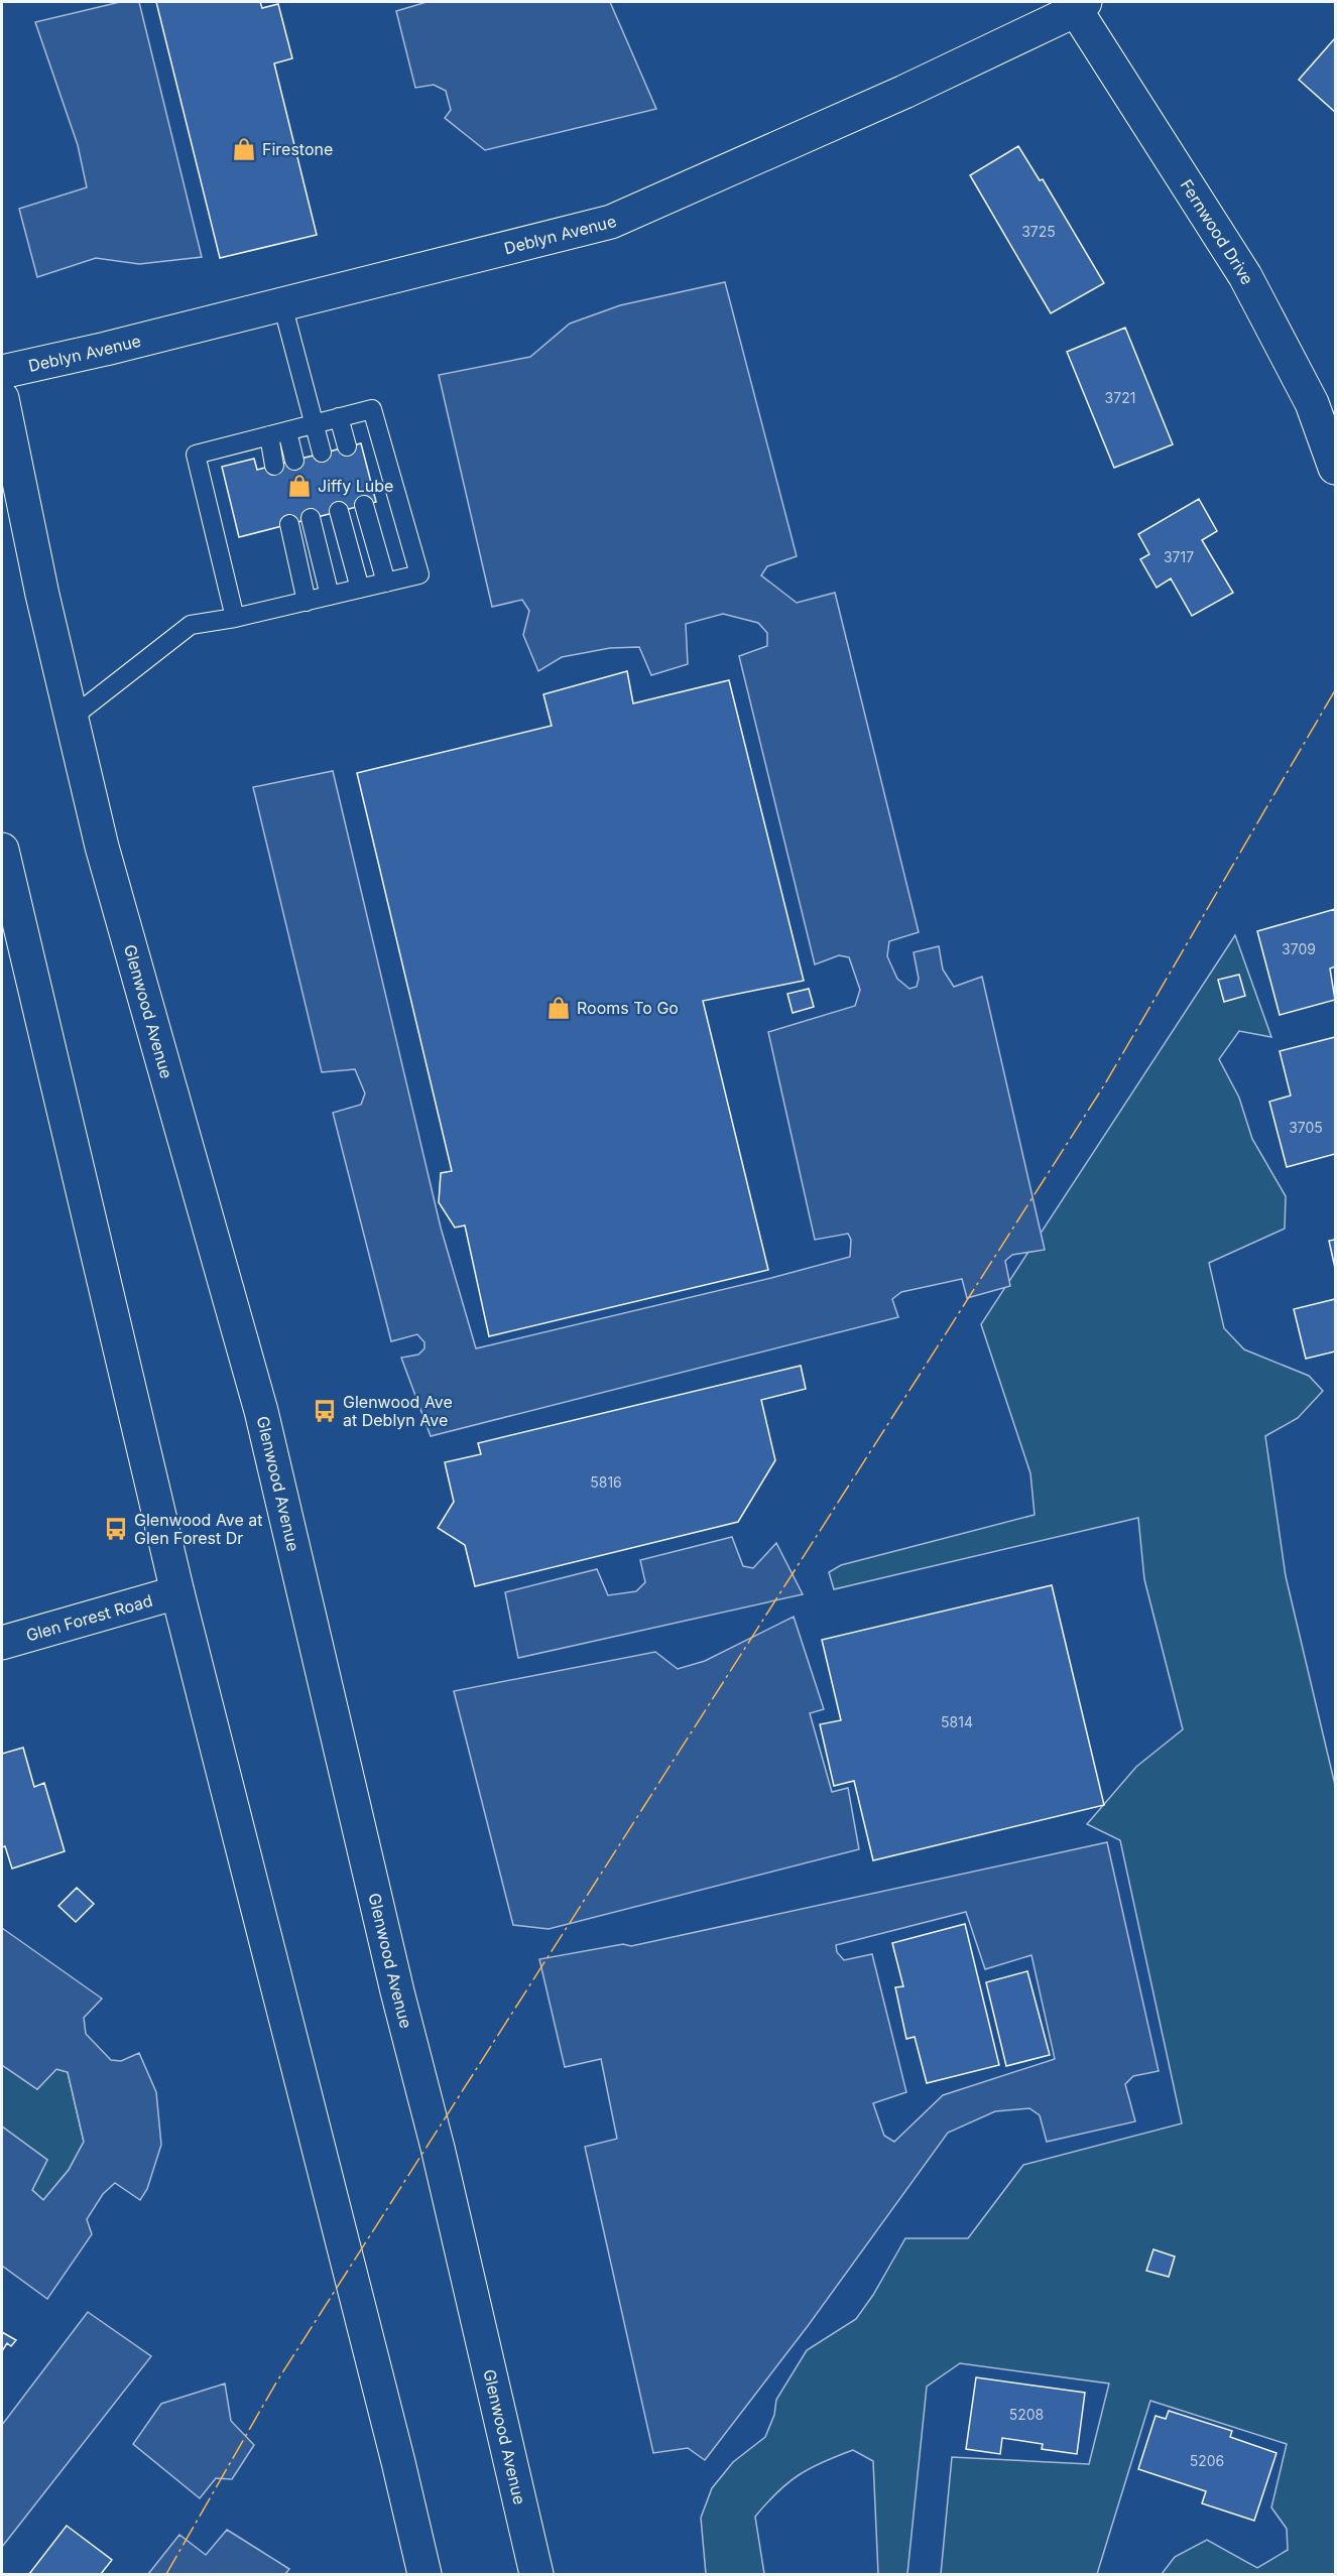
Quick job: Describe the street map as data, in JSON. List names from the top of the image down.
{
  "streets": {
    "main road": [
      "Fernwood Drive",
      "Deblyn Avenue",
      "Glenwood Avenue",
      "Glen Forest Road"
    ]
  },
  "crossings": [
    ["Fernwood Drive", "Deblyn Avenue"]
  ],
  "places": {
    "shop": ["Firestone", "Jiffy Lube", "Rooms To Go"],
    "bus stop": ["Glenwood Ave at Deblyn Ave", "Glenwood Ave at Glen Forest Dr"]
  },
  "house_numbers": [
    "3725",
    "3721",
    "3717",
    "3709",
    "3705",
    "5816",
    "5814",
    "5208",
    "5206"
  ]
}
